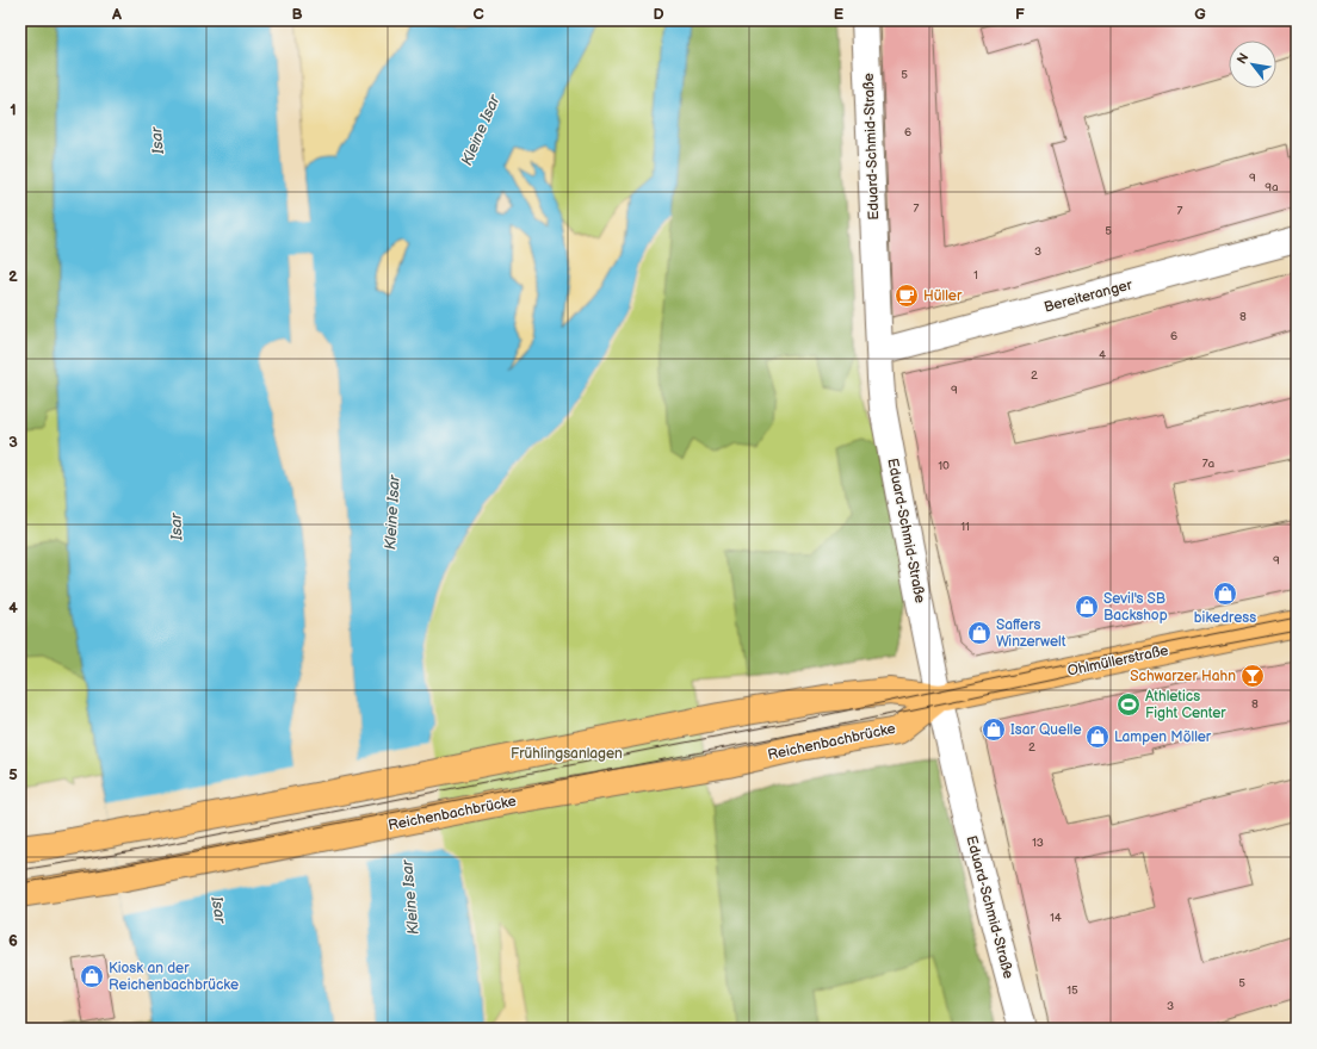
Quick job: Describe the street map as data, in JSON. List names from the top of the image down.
{
  "streets": {
    "main road": ["Ohlmüllerstraße", "Reichenbachbrücke"],
    "street": ["Eduard-Schmid-Straße", "Bereiteranger"]
  },
  "crossings": [
    ["Eduard-Schmid-Straße", "Bereiteranger"],
    ["Eduard-Schmid-Straße", "Ohlmüllerstraße"],
    ["Eduard-Schmid-Straße", "Reichenbachbrücke"],
    ["Ohlmüllerstraße", "Reichenbachbrücke"]
  ],
  "water": ["Kleine Isar", "Isar"],
  "parks": ["Frühlingsanlagen"],
  "places": {
    "cafe": ["Hüller"],
    "shop": [
      "bikedress",
      "Sevil's SB Backshop",
      "Saffers Winzerwelt",
      "Isar Quelle",
      "Lampen Möller",
      "Kiosk an der Reichenbachbrücke"
    ],
    "bar": ["Schwarzer Hahn"],
    "sports": ["Athletics Fight Center"]
  },
  "house_numbers": [
    "5",
    "6",
    "9",
    "9a",
    "7",
    "7",
    "5",
    "3",
    "1",
    "8",
    "6",
    "4",
    "2",
    "9",
    "7a",
    "10",
    "11",
    "9",
    "8",
    "2",
    "13",
    "14",
    "5",
    "15",
    "3"
  ],
  "north": "top left",
  "grid": {
    "columns": [
      "A",
      "B",
      "C",
      "D",
      "E",
      "F",
      "G"
    ],
    "rows": [
      "1",
      "2",
      "3",
      "4",
      "5",
      "6"
    ]
  }
}
